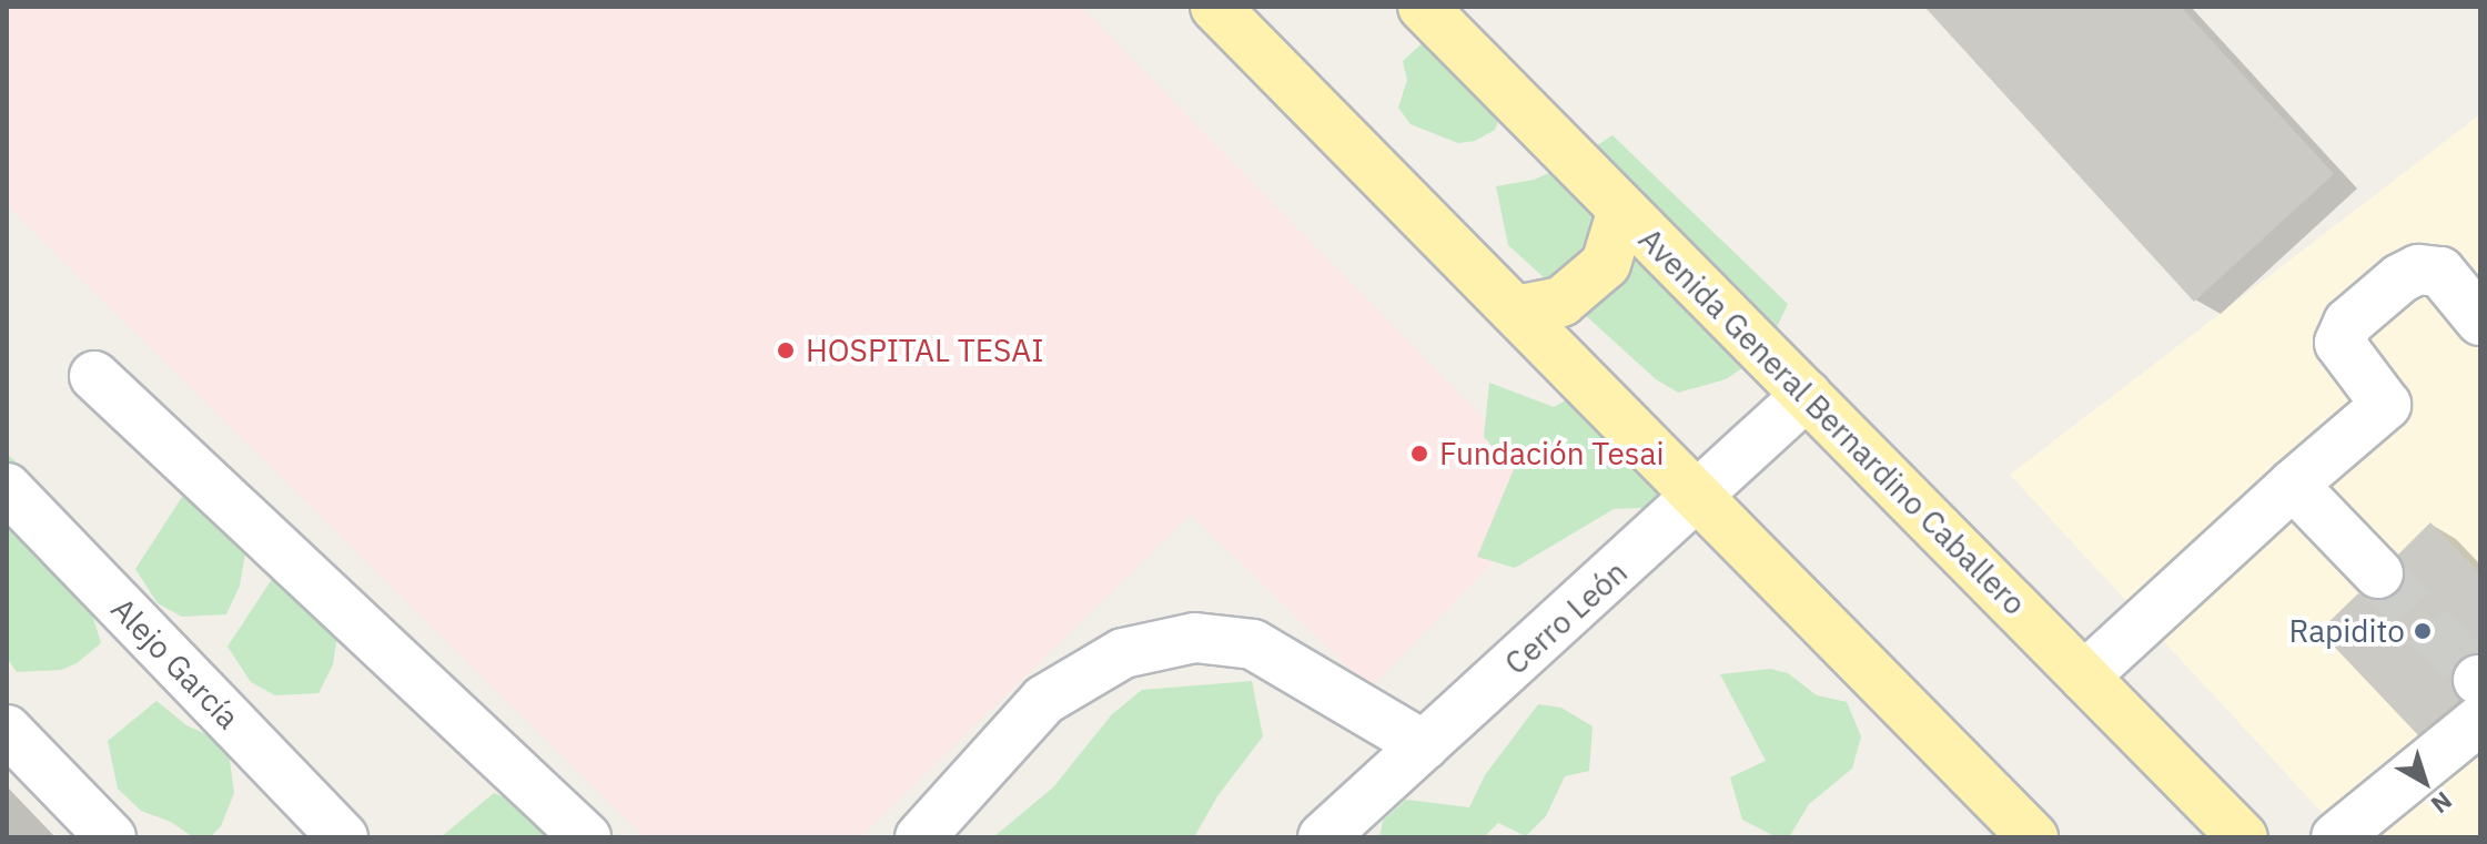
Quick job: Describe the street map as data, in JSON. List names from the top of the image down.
{
  "streets": {
    "main road": ["Avenida General Bernardino Caballero"],
    "street": ["Cerro León", "Alejo García"]
  },
  "crossings": [
    ["Avenida General Bernardino Caballero", "Cerro León"]
  ],
  "places": ["HOSPITAL TESAI", "Fundación Tesai", "Rapidito"],
  "north": "bottom right"
}
